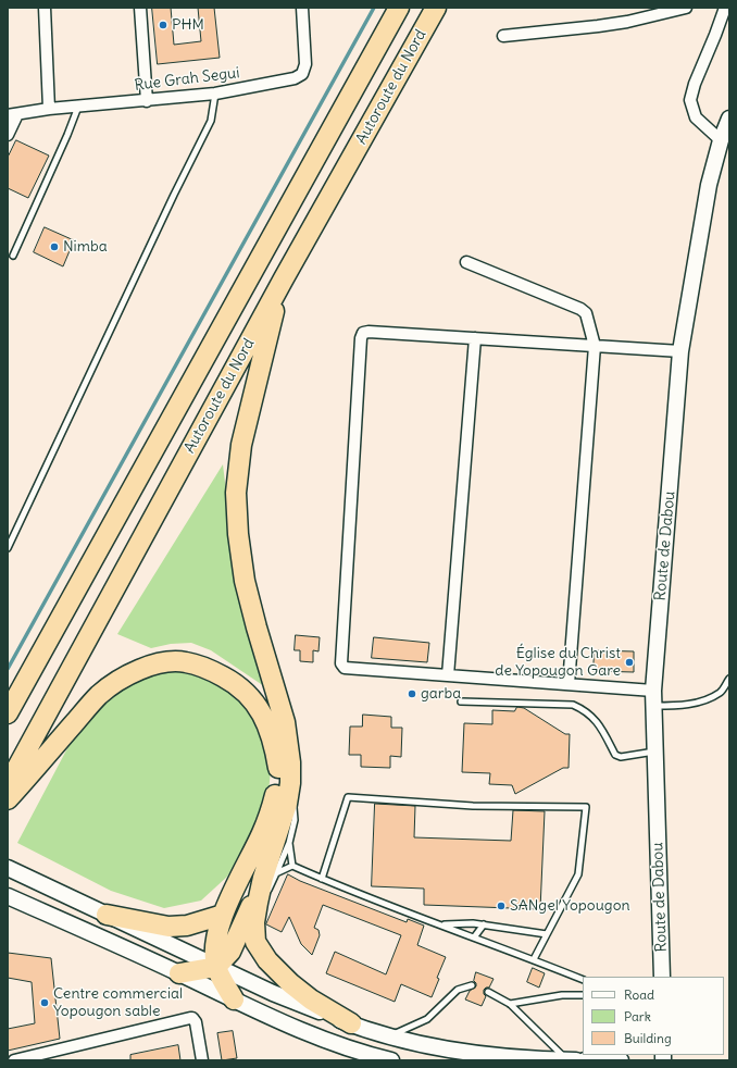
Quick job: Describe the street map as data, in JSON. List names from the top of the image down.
{
  "streets": {
    "highway": ["Autoroute du Nord"],
    "main road": ["Route de Dabou"],
    "street": ["Rue Grah Segui"]
  },
  "places": [
    "PHM",
    "Nimba",
    "Église du Christ de Yopougon Gare",
    "garba",
    "SANgel Yopougon",
    "Centre commercial Yopougon sable"
  ],
  "legend": ["Road", "Park", "Building"]
}
